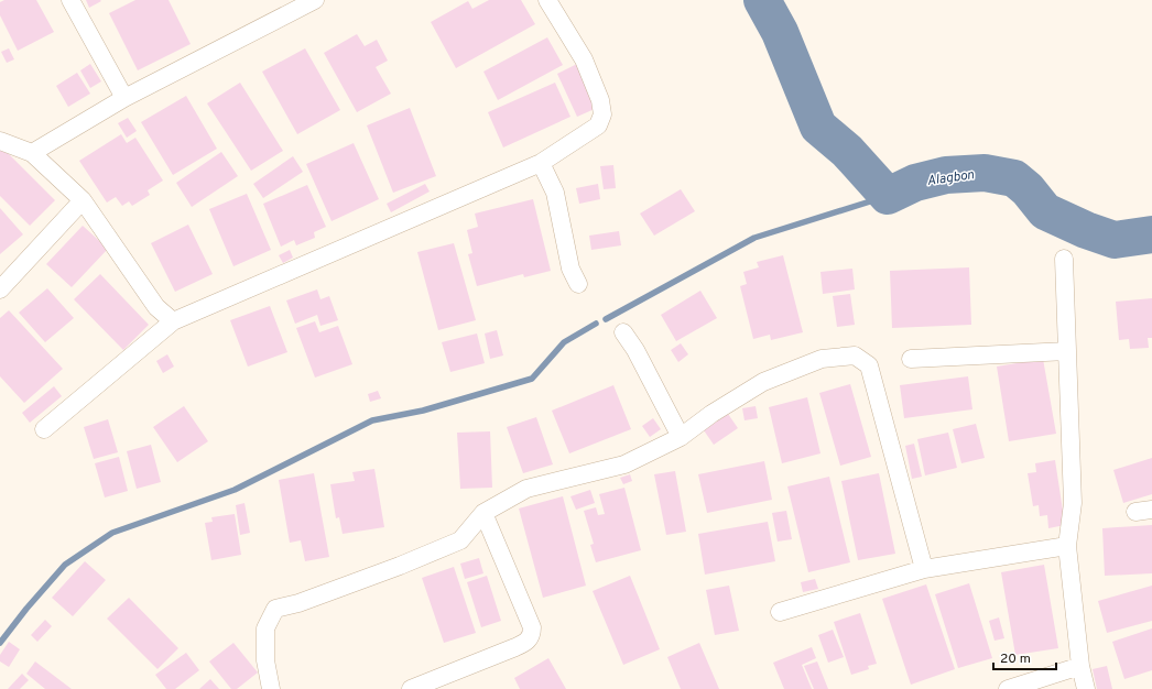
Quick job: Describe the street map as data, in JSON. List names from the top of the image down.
{
  "water": ["Alagbon"],
  "scale_bar": "20 m"
}
